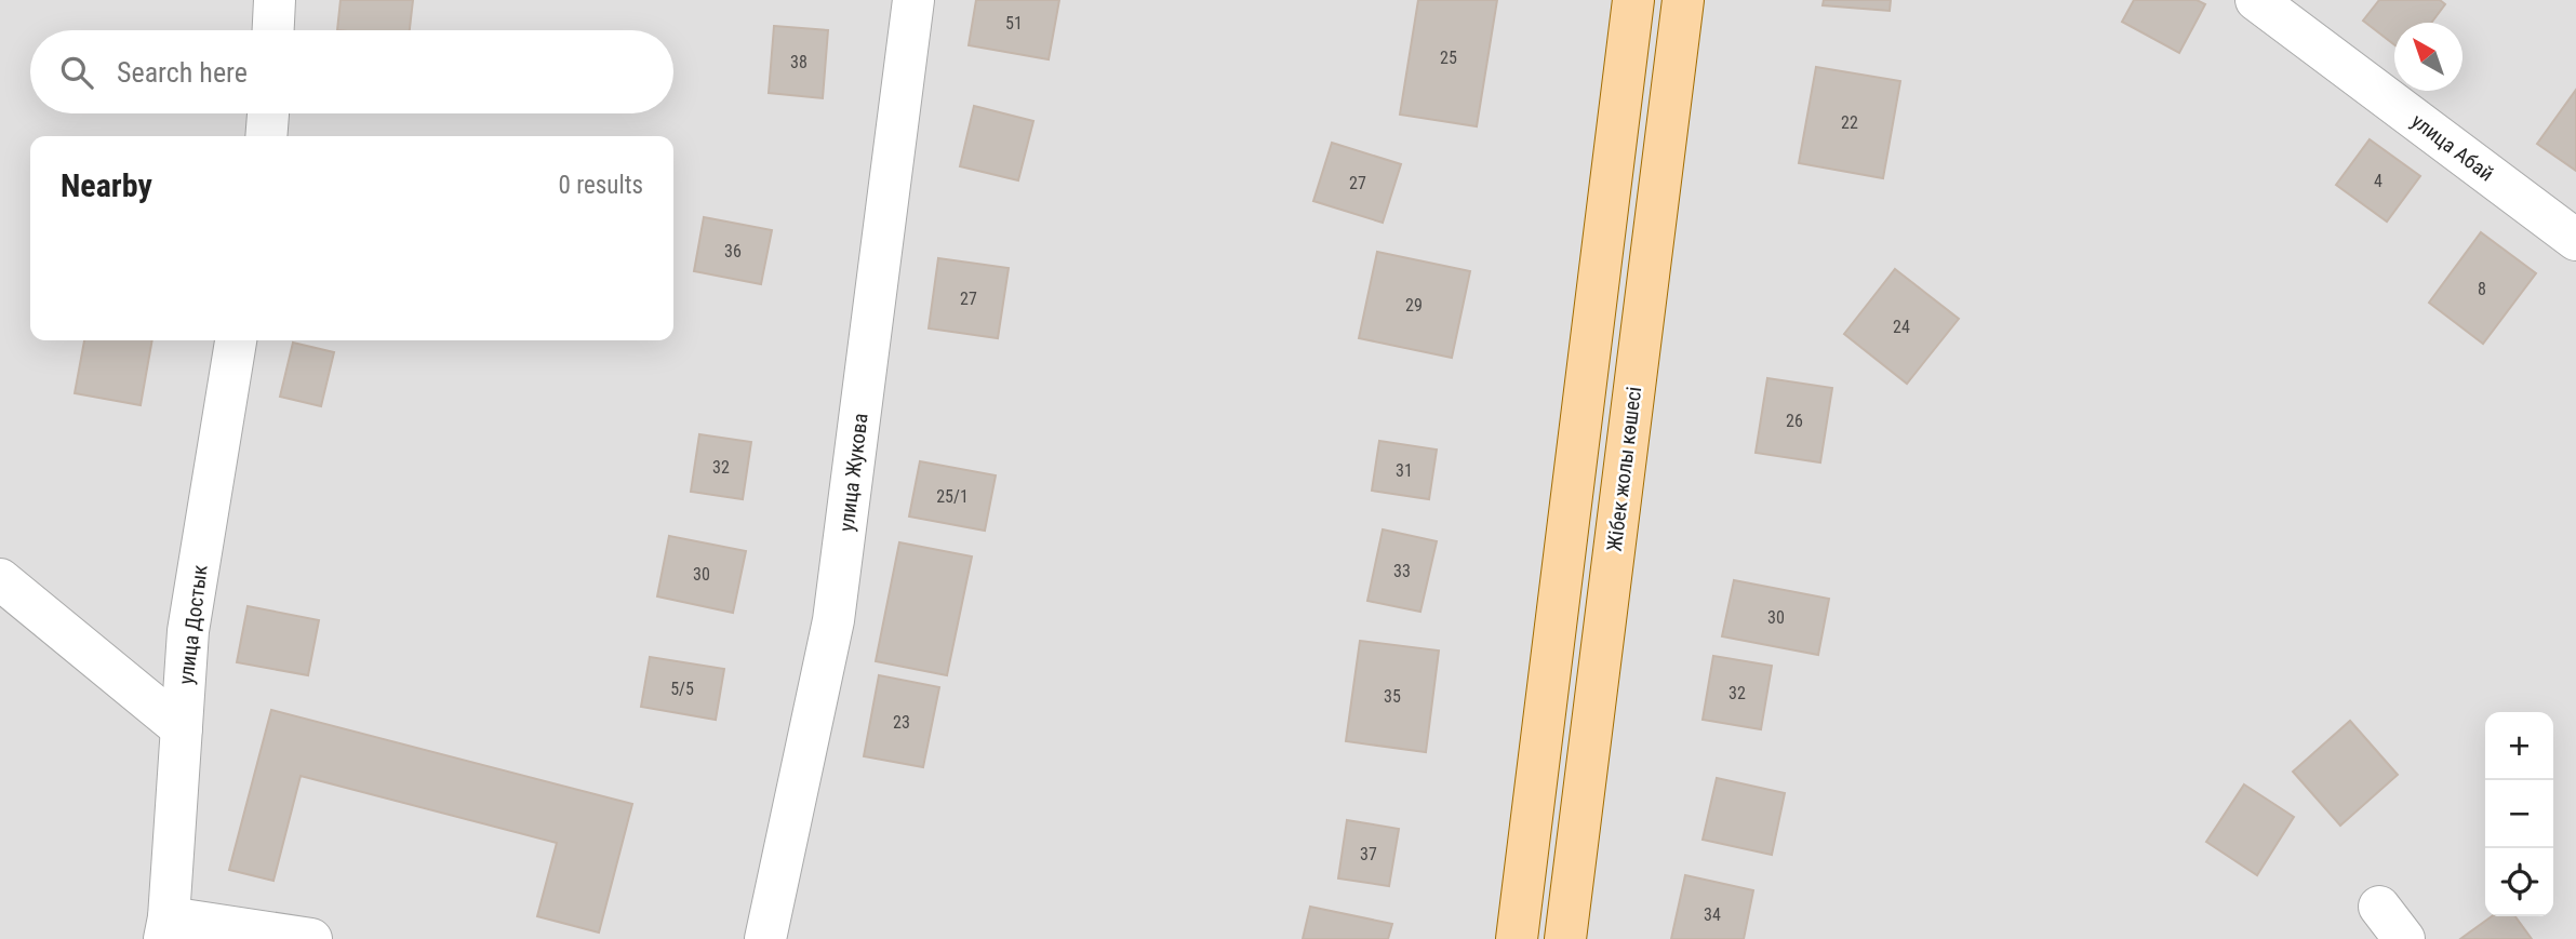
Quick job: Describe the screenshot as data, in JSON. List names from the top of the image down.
{
  "streets": {
    "main road": ["Жібек жолы көшесі"],
    "street": ["улица Абай", "улица Жукова", "улица Достык"]
  },
  "house_numbers": [
    "51",
    "25",
    "38",
    "22",
    "4",
    "27",
    "36",
    "8",
    "27",
    "29",
    "24",
    "26",
    "32",
    "31",
    "25/1",
    "33",
    "30",
    "30",
    "5/5",
    "32",
    "35",
    "23",
    "37",
    "34"
  ],
  "north": "top left",
  "page": {
    "search": "Search here",
    "heading": ["Nearby", "0 results"],
    "map_buttons": ["+", "−"]
  }
}
